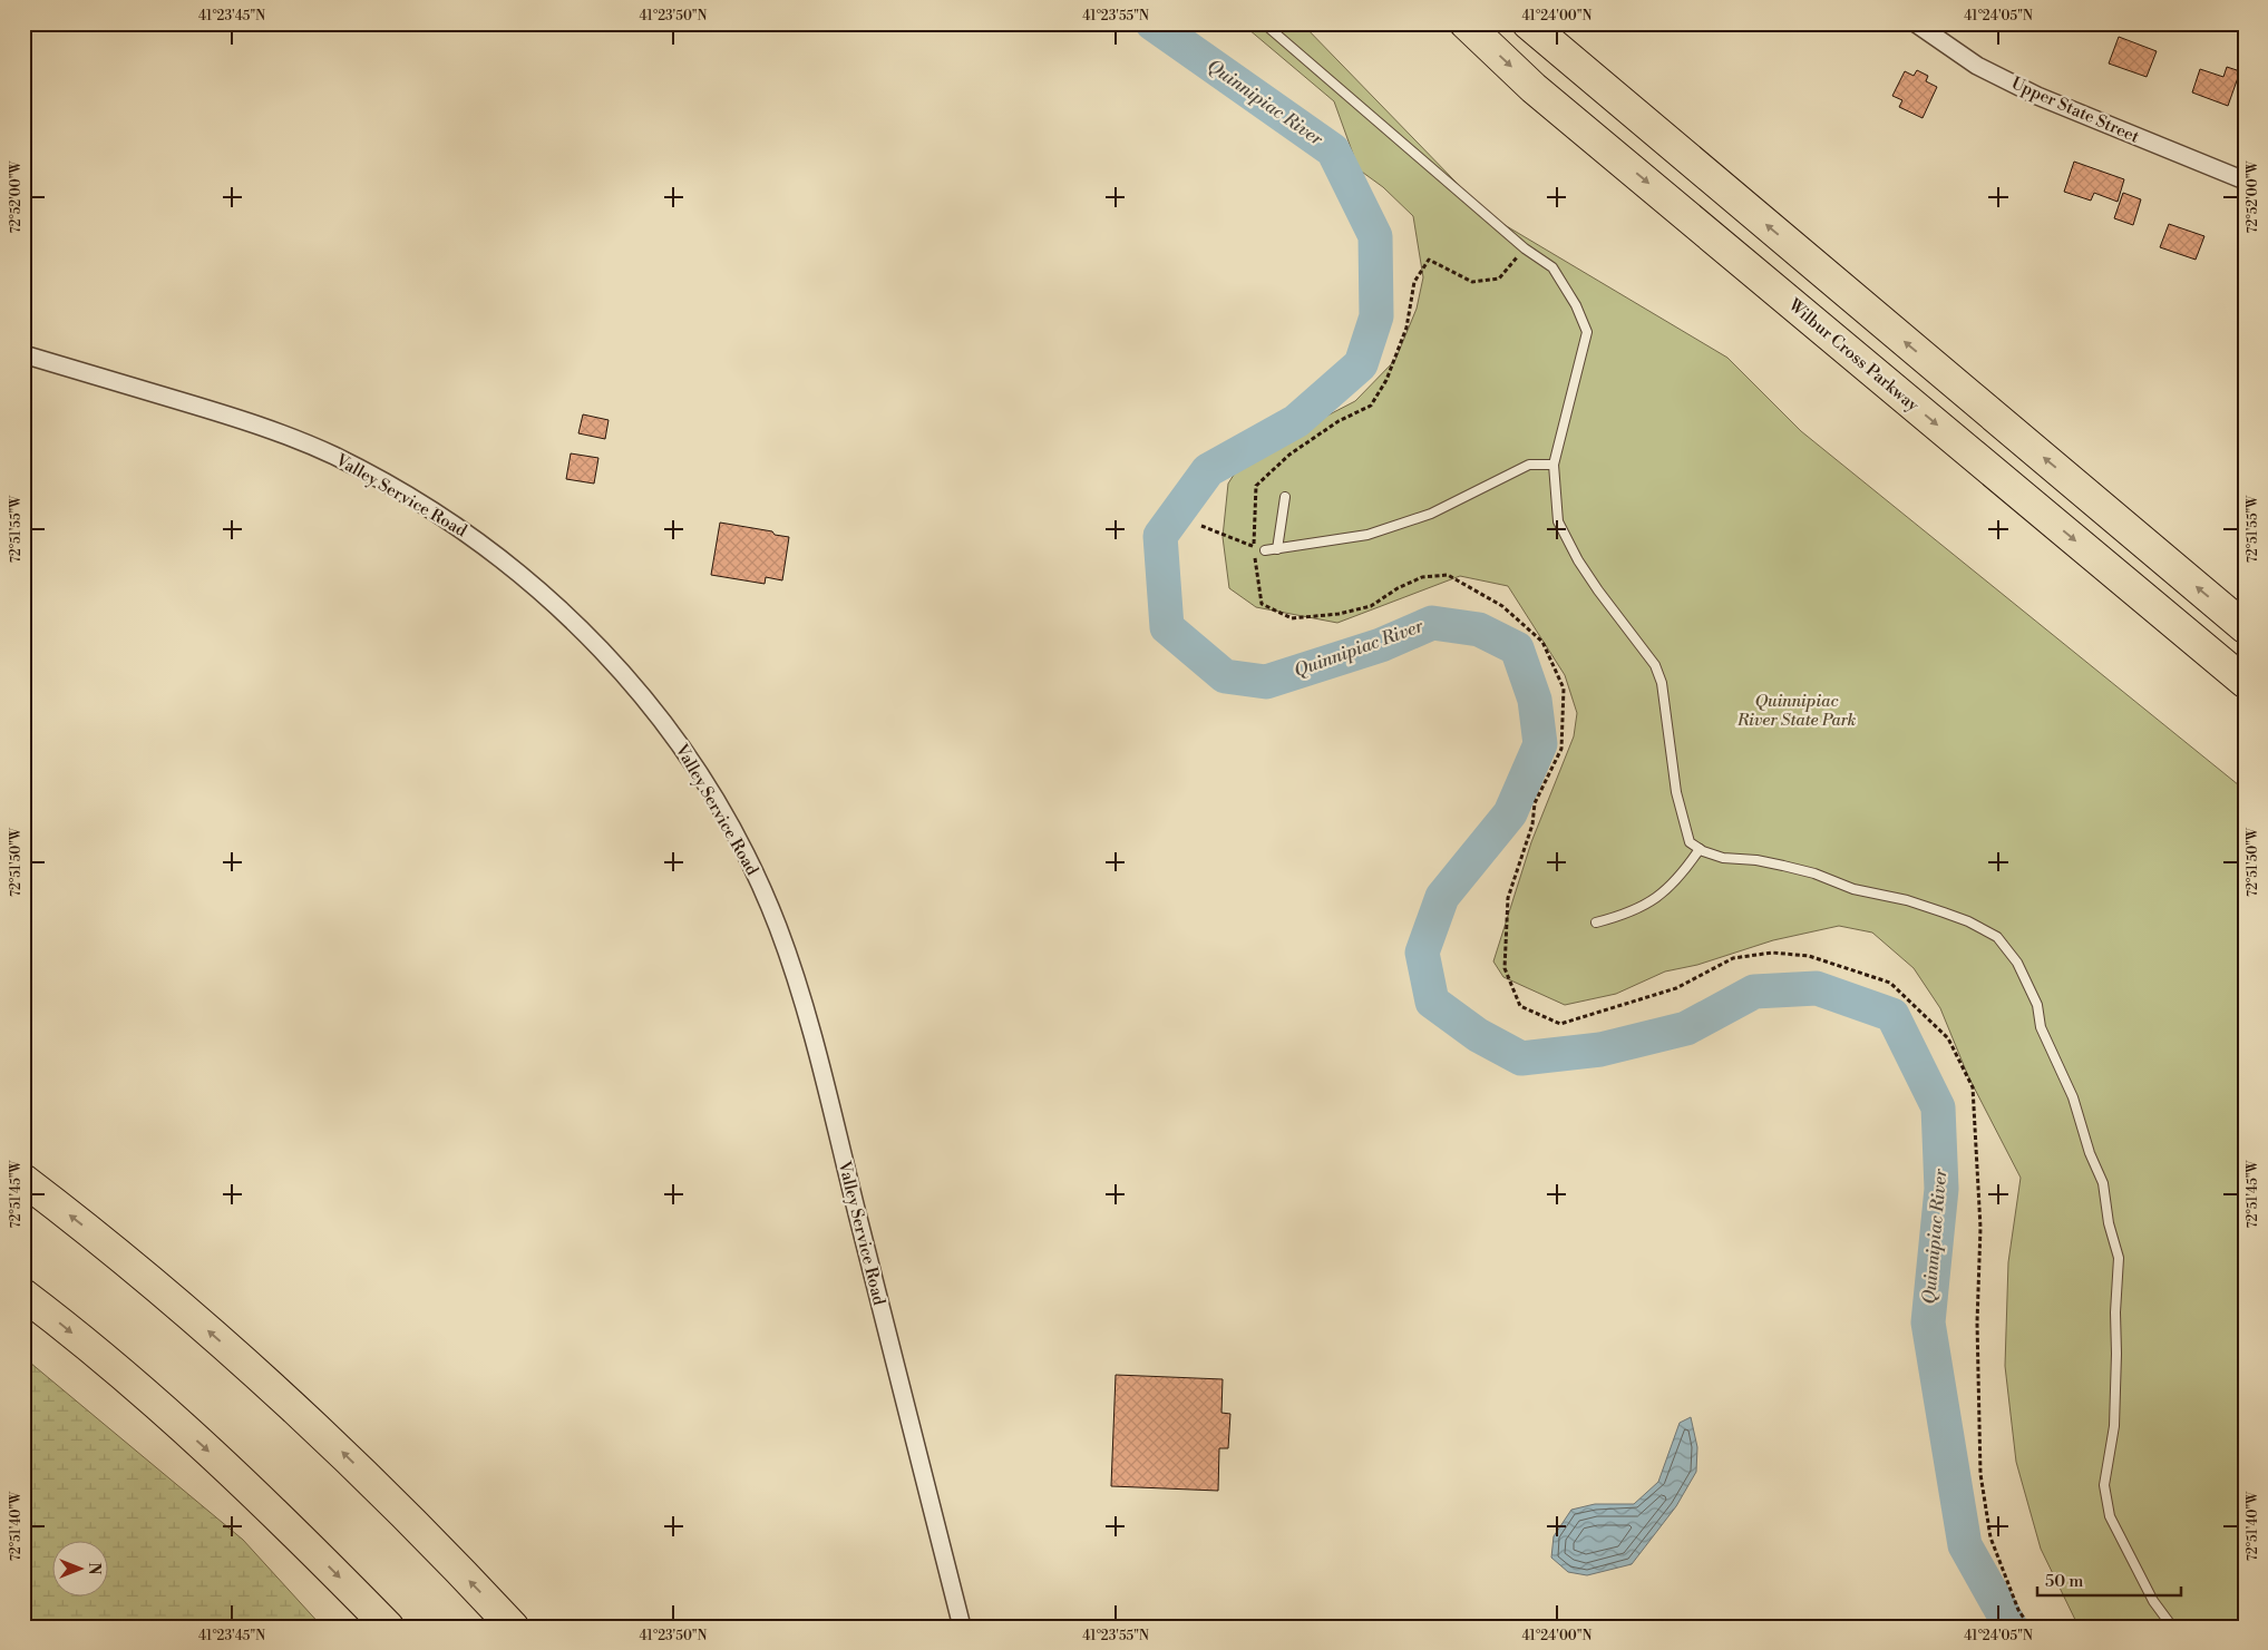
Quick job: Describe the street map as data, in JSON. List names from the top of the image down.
{
  "streets": {
    "highway": ["Wilbur Cross Parkway"],
    "street": ["Upper State Street", "Valley Service Road"]
  },
  "water": ["Quinnipiac River"],
  "parks": ["Quinnipiac River State Park"],
  "scale_bar": "50 m",
  "north": "right",
  "coordinates": [
    "41°23'45\"N",
    "41°23'50\"N",
    "41°23'55\"N",
    "41°24'00\"N",
    "41°24'05\"N",
    "72°52'00\"W",
    "72°51'55\"W",
    "72°51'50\"W",
    "72°51'45\"W",
    "72°51'40\"W"
  ]
}
